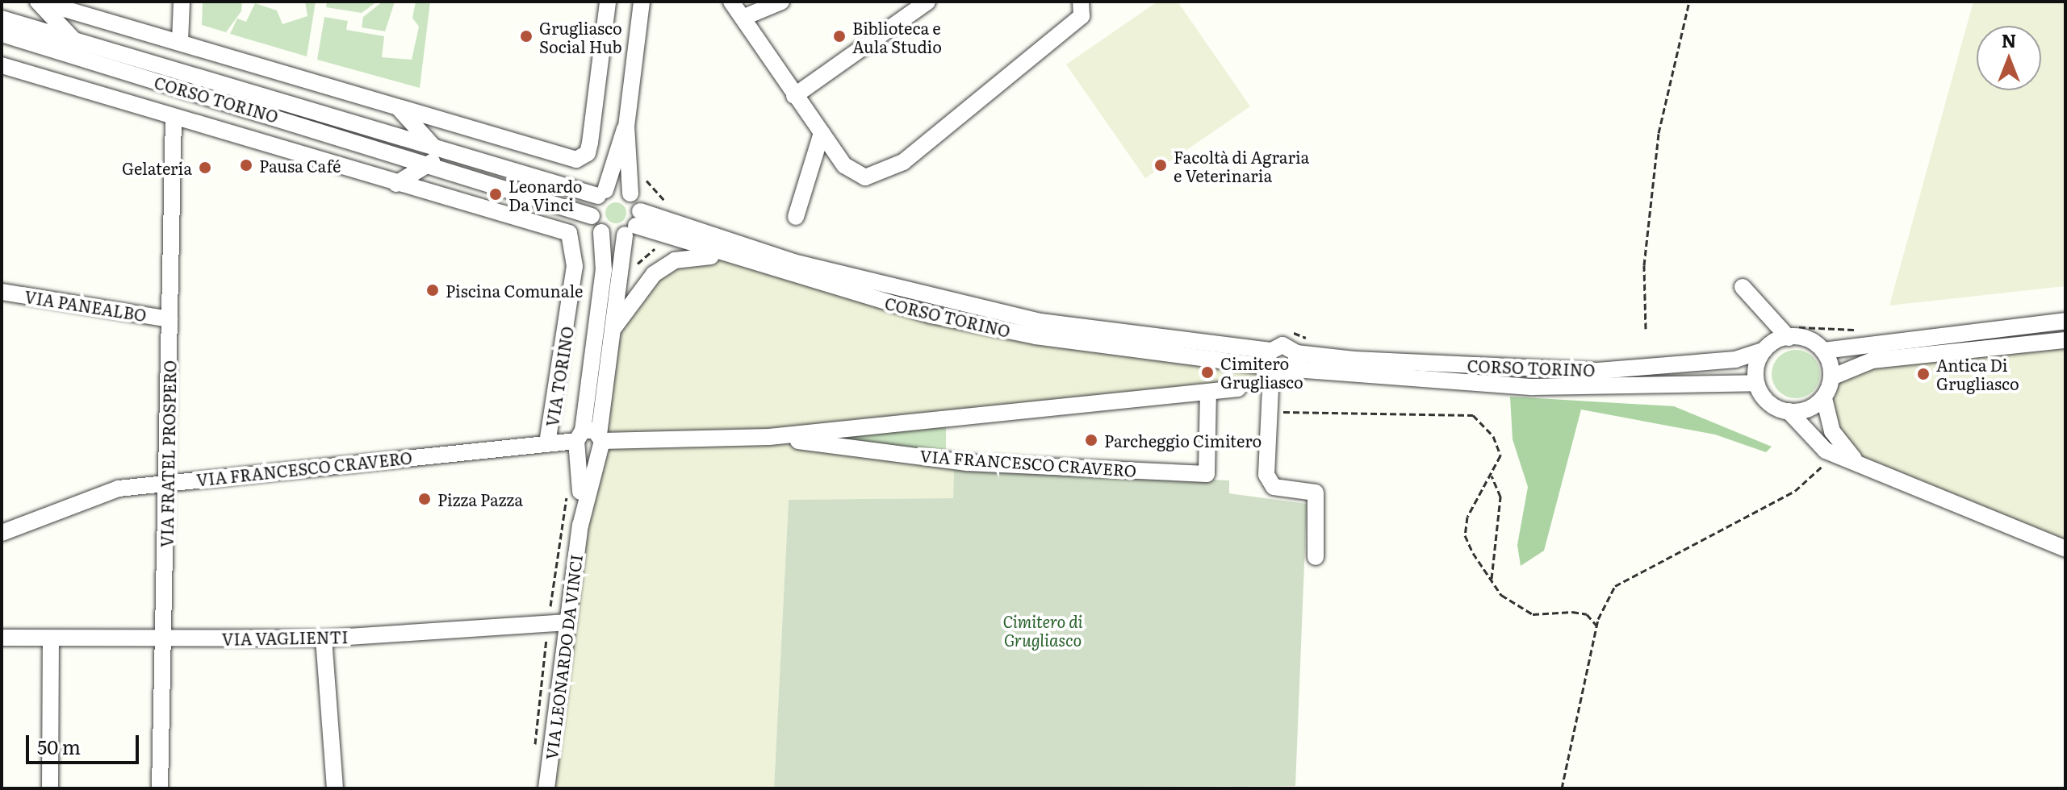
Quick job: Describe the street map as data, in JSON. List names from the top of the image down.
{
  "streets": {
    "street": [
      "CORSO TORINO",
      "VIA PANEALBO",
      "VIA TORINO",
      "VIA FRATEL PROSPERO",
      "VIA FRANCESCO CRAVERO",
      "VIA VAGLIENTI",
      "VIA LEONARDO DA VINCI"
    ]
  },
  "crossings": [
    ["CORSO TORINO", "VIA TORINO"],
    ["CORSO TORINO", "VIA FRATEL PROSPERO"],
    ["CORSO TORINO", "VIA LEONARDO DA VINCI"],
    ["VIA PANEALBO", "VIA FRATEL PROSPERO"],
    ["VIA TORINO", "VIA FRANCESCO CRAVERO"],
    ["VIA FRATEL PROSPERO", "VIA FRANCESCO CRAVERO"],
    ["VIA FRATEL PROSPERO", "VIA VAGLIENTI"],
    ["VIA FRANCESCO CRAVERO", "VIA LEONARDO DA VINCI"],
    ["VIA VAGLIENTI", "VIA LEONARDO DA VINCI"]
  ],
  "parks": ["Cimitero di Grugliasco"],
  "places": [
    "Grugliasco Social Hub",
    "Biblioteca e Aula Studio",
    "Pausa Café",
    "Facoltà di Agraria e Veterinaria",
    "Gelateria",
    "Leonardo Da Vinci",
    "Piscina Comunale",
    "Cimitero Grugliasco",
    "Antica Di Grugliasco",
    "Parcheggio Cimitero",
    "Pizza Pazza"
  ],
  "scale_bar": "50 m",
  "north": "top"
}
